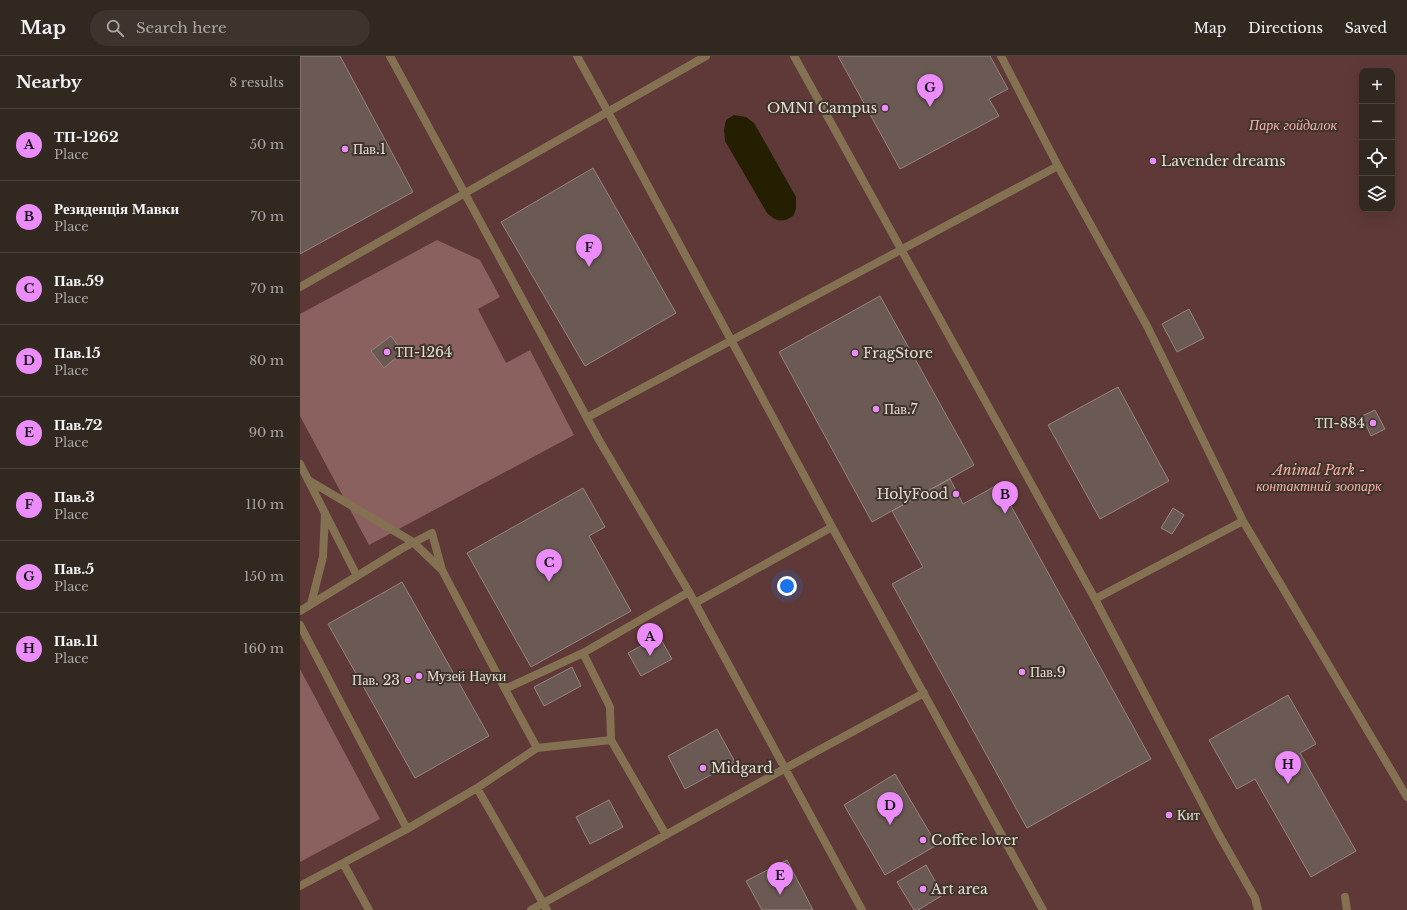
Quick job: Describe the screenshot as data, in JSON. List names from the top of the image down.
{
  "parks": ["Парк гойдалок", "Animal Park - контактний зоопарк"],
  "places": [
    "OMNI Campus",
    "Пав.1",
    "Lavender dreams",
    "ТП-1264",
    "FragStore",
    "Пав.7",
    "ТП-884",
    "HolyFood",
    "Пав.9",
    "Музей Науки",
    "Пав. 23",
    "Midgard",
    "Кит",
    "Coffee lover",
    "Art area"
  ],
  "page": {
    "header": "Map",
    "search": "Search here",
    "nav": ["Map", "Directions", "Saved"],
    "heading": ["Nearby", "8 results"],
    "map_buttons": ["+", "−"],
    "pins": [
      "G",
      "F",
      "B",
      "C",
      "A",
      "H",
      "D",
      "E"
    ],
    "list": [
      {
        "mark": "A",
        "name": "ТП-1262",
        "note": "Place",
        "value": "50 m"
      },
      {
        "mark": "B",
        "name": "Резиденція Мавки",
        "note": "Place",
        "value": "70 m"
      },
      {
        "mark": "C",
        "name": "Пав.59",
        "note": "Place",
        "value": "70 m"
      },
      {
        "mark": "D",
        "name": "Пав.15",
        "note": "Place",
        "value": "80 m"
      },
      {
        "mark": "E",
        "name": "Пав.72",
        "note": "Place",
        "value": "90 m"
      },
      {
        "mark": "F",
        "name": "Пав.3",
        "note": "Place",
        "value": "110 m"
      },
      {
        "mark": "G",
        "name": "Пав.5",
        "note": "Place",
        "value": "150 m"
      },
      {
        "mark": "H",
        "name": "Пав.11",
        "note": "Place",
        "value": "160 m"
      }
    ]
  }
}
